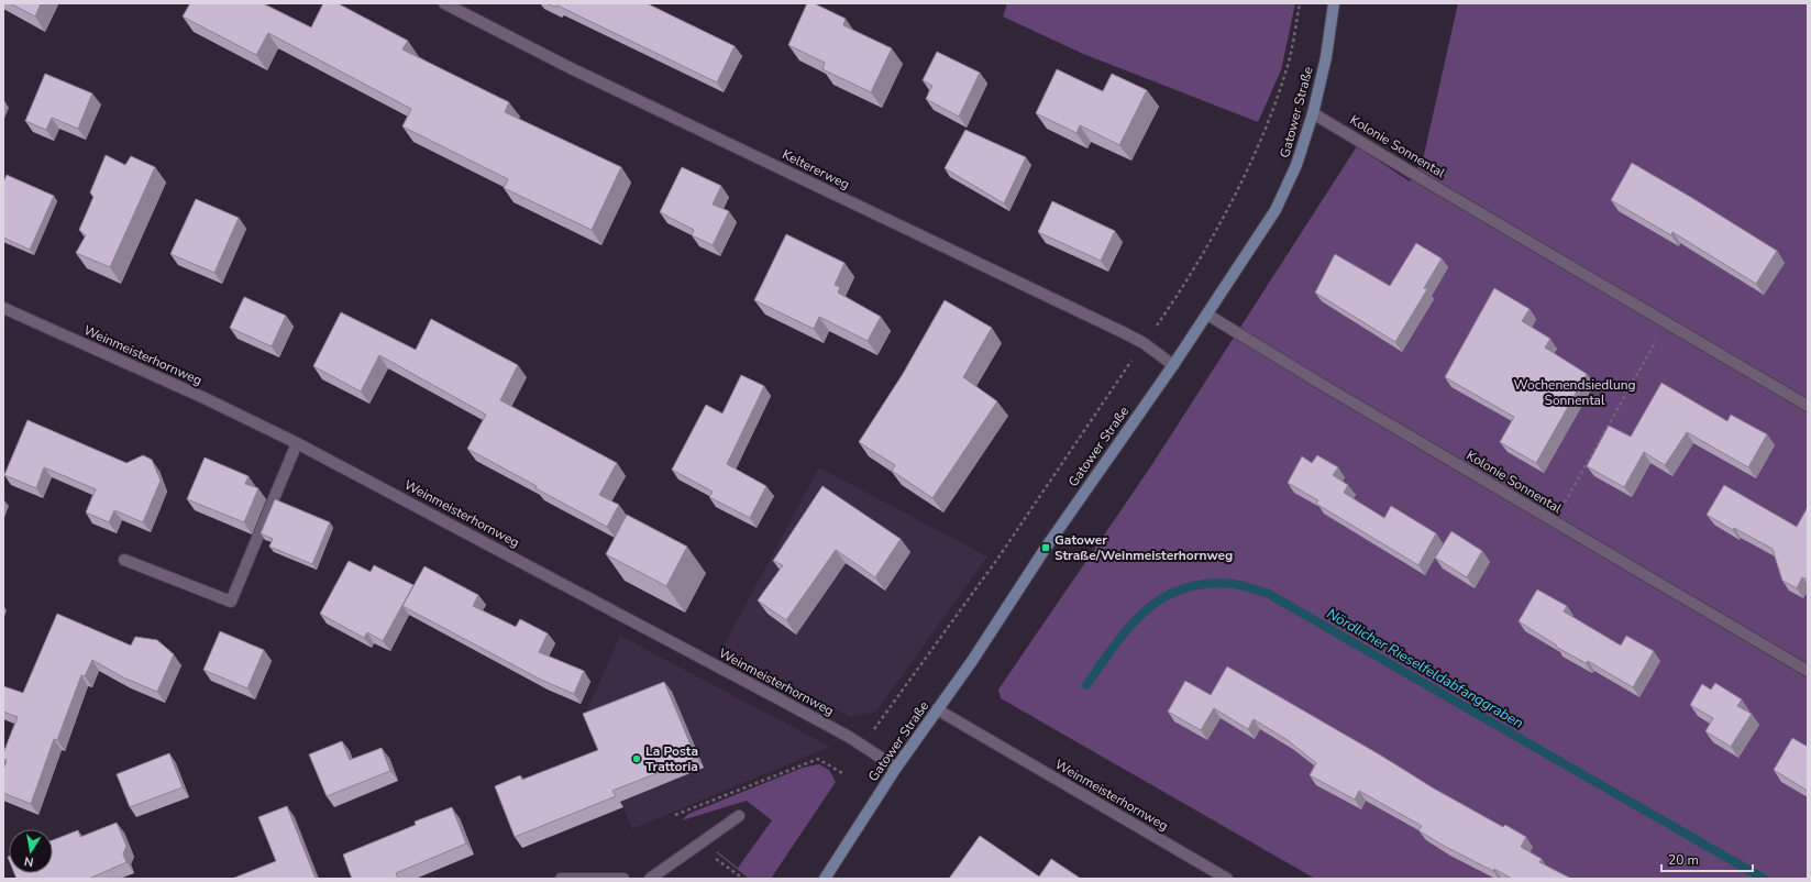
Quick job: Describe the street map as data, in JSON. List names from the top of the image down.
{
  "streets": {
    "main road": ["Gatower Straße"],
    "street": ["Kolonie Sonnental", "Keltererweg", "Weinmeisterhornweg"]
  },
  "crossings": [
    ["Gatower Straße", "Kolonie Sonnental"],
    ["Gatower Straße", "Keltererweg"],
    ["Gatower Straße", "Weinmeisterhornweg"]
  ],
  "water": ["Nördlicher Rieselfeldabfanggraben"],
  "parks": ["Wochenendsiedlung Sonnental"],
  "places": {
    "transit": ["Gatower Straße/Weinmeisterhornweg"],
    "other": ["La Posta Trattoria"]
  },
  "scale_bar": "20 m",
  "north": "bottom"
}
